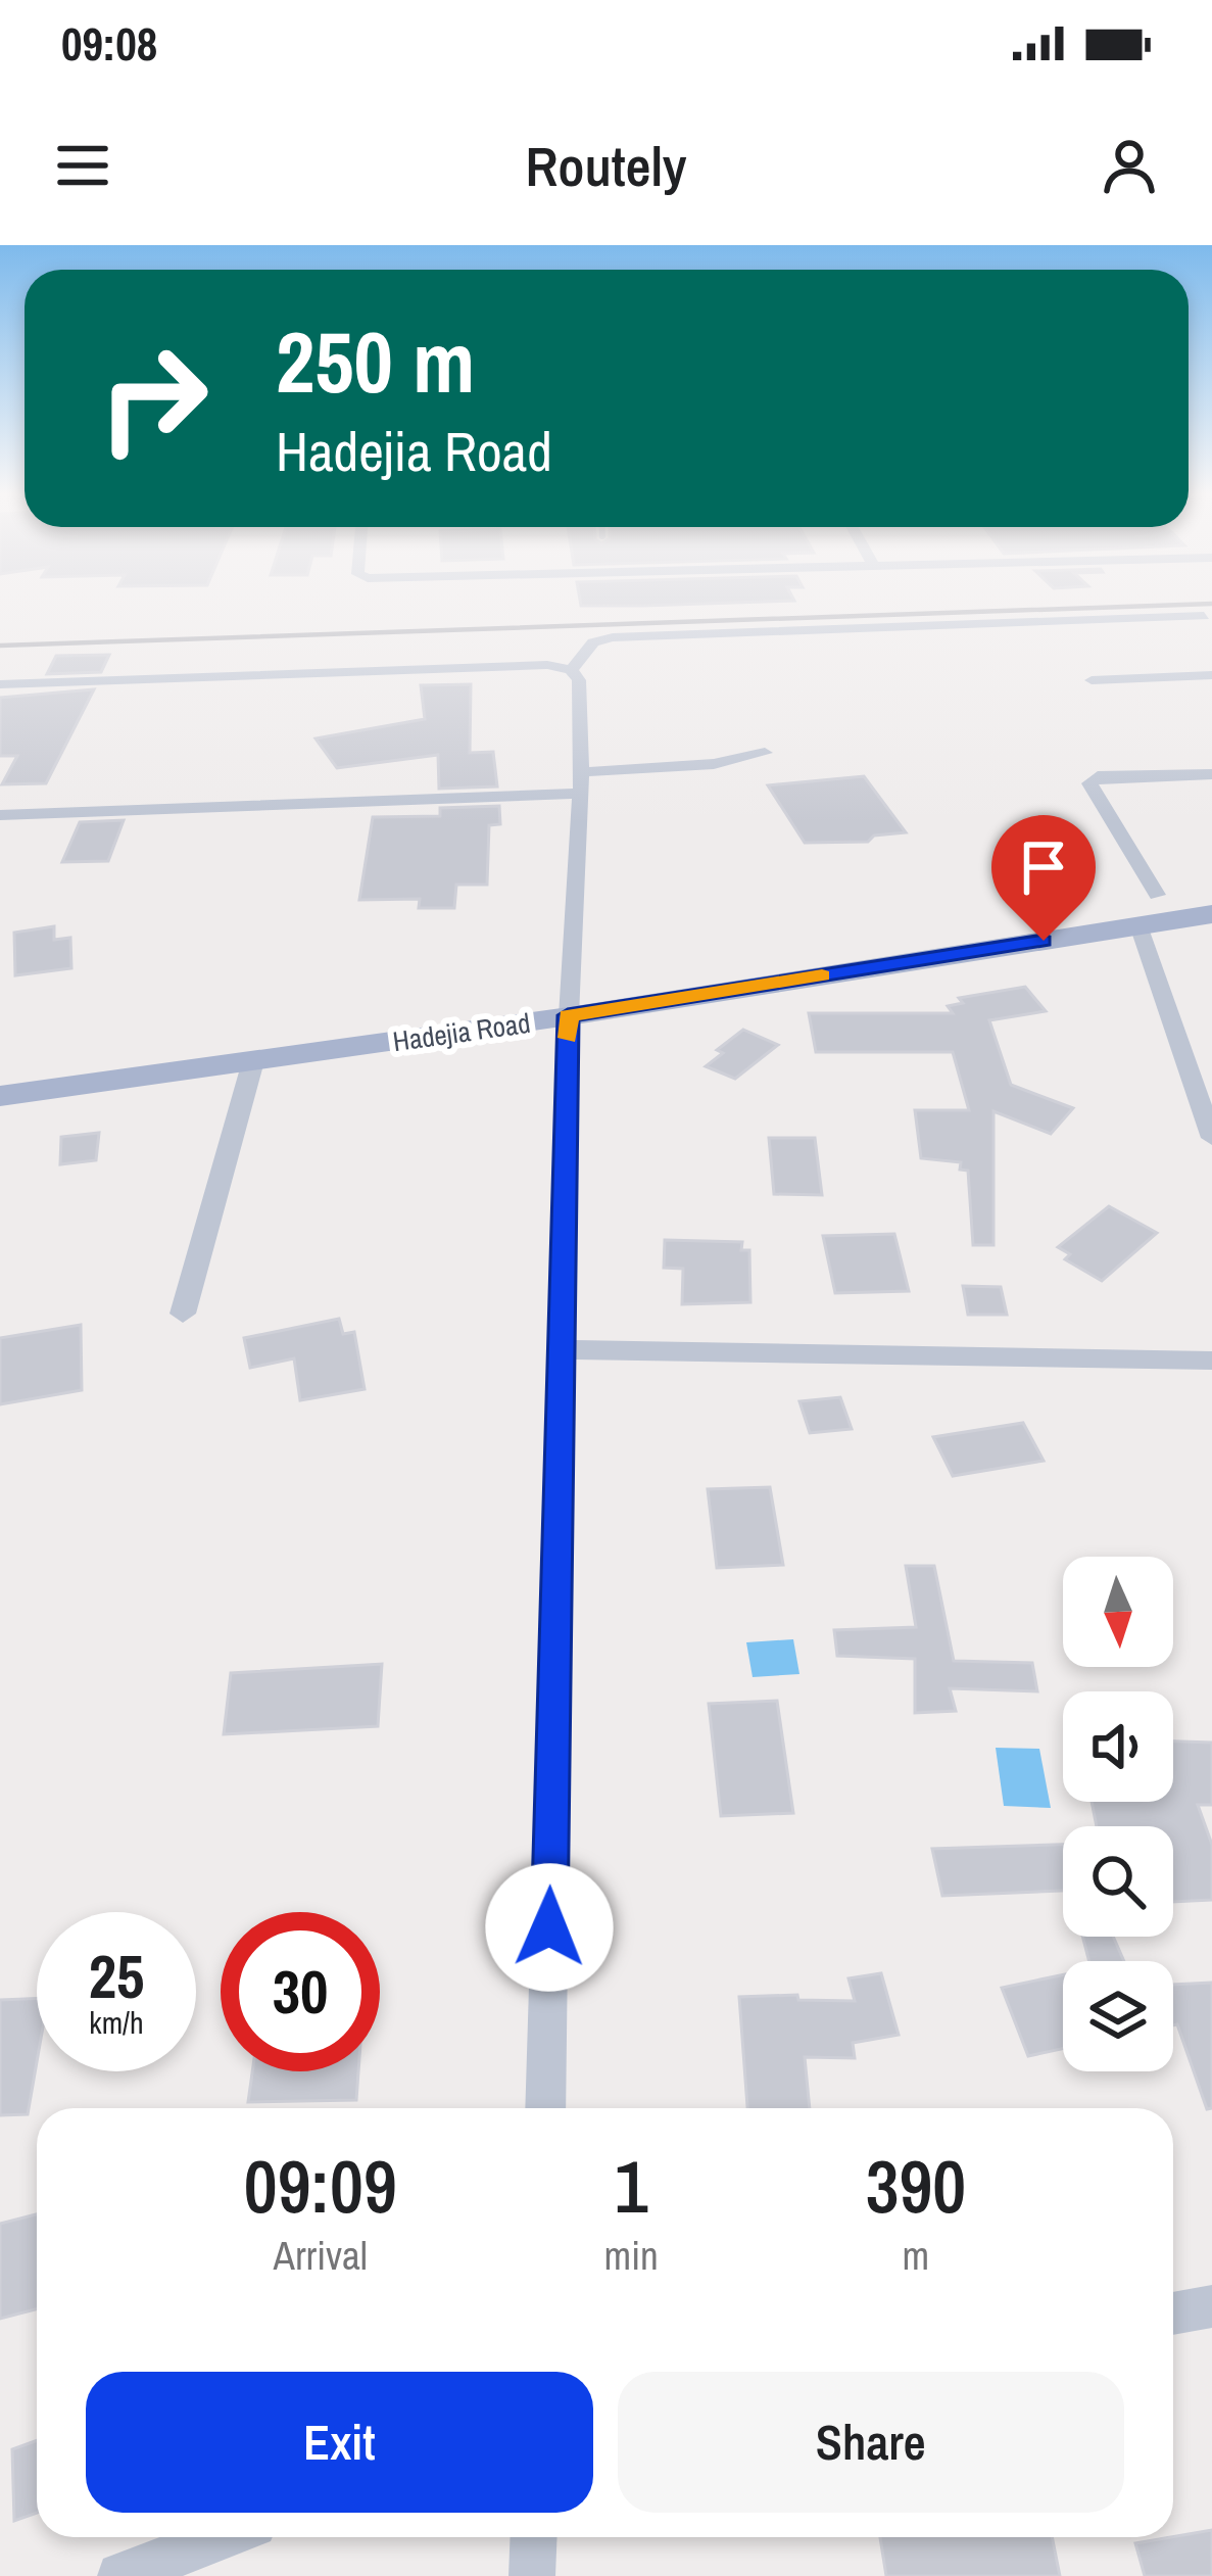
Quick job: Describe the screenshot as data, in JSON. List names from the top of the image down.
{
  "streets": {
    "main road": ["Hadejia Road"]
  },
  "north": "bottom",
  "page": {
    "status": "09:08",
    "header": "Routely",
    "turn": ["250 m", "Hadejia Road"],
    "speed": "25 km/h",
    "limit": "30",
    "eta": [
      "09:09",
      "Arrival",
      "1",
      "min",
      "390",
      "m"
    ],
    "buttons": ["Exit", "Share"]
  }
}
